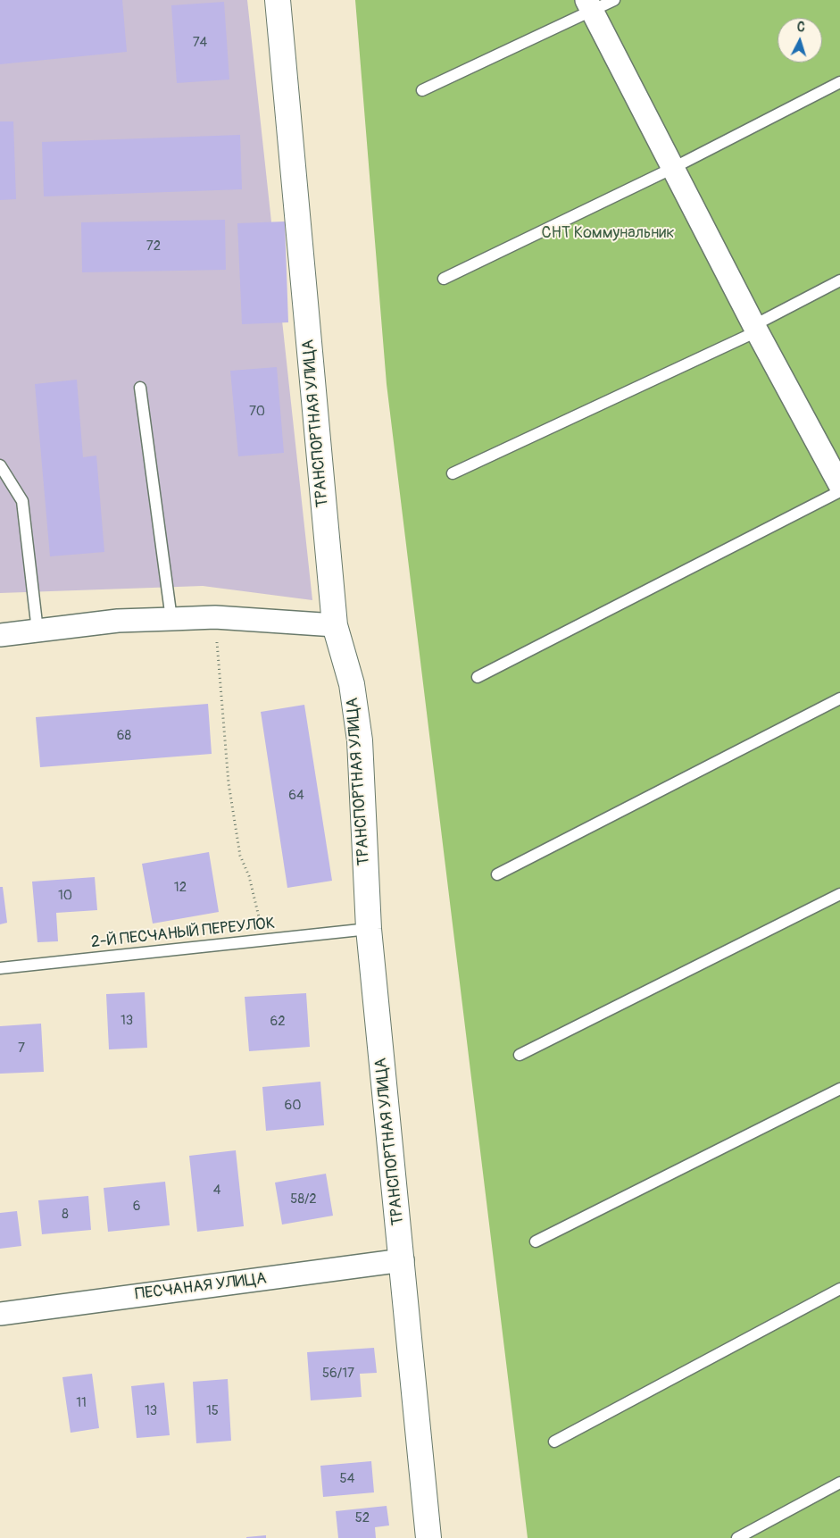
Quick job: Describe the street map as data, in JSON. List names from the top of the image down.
{
  "streets": {
    "street": ["ТРАНСПОРТНАЯ УЛИЦА", "ПЕСЧАНАЯ УЛИЦА"],
    "lane": ["2-Й ПЕСЧАНЫЙ ПЕРЕУЛОК"]
  },
  "crossings": [
    ["ТРАНСПОРТНАЯ УЛИЦА", "2-Й ПЕСЧАНЫЙ ПЕРЕУЛОК"],
    ["ТРАНСПОРТНАЯ УЛИЦА", "ПЕСЧАНАЯ УЛИЦА"]
  ],
  "parks": ["СНТ Коммунальник"],
  "house_numbers": [
    "74",
    "72",
    "70",
    "68",
    "64",
    "12",
    "10",
    "13",
    "62",
    "7",
    "60",
    "4",
    "58/2",
    "6",
    "8",
    "56/17",
    "11",
    "13",
    "15",
    "54",
    "52"
  ],
  "north": "top"
}
